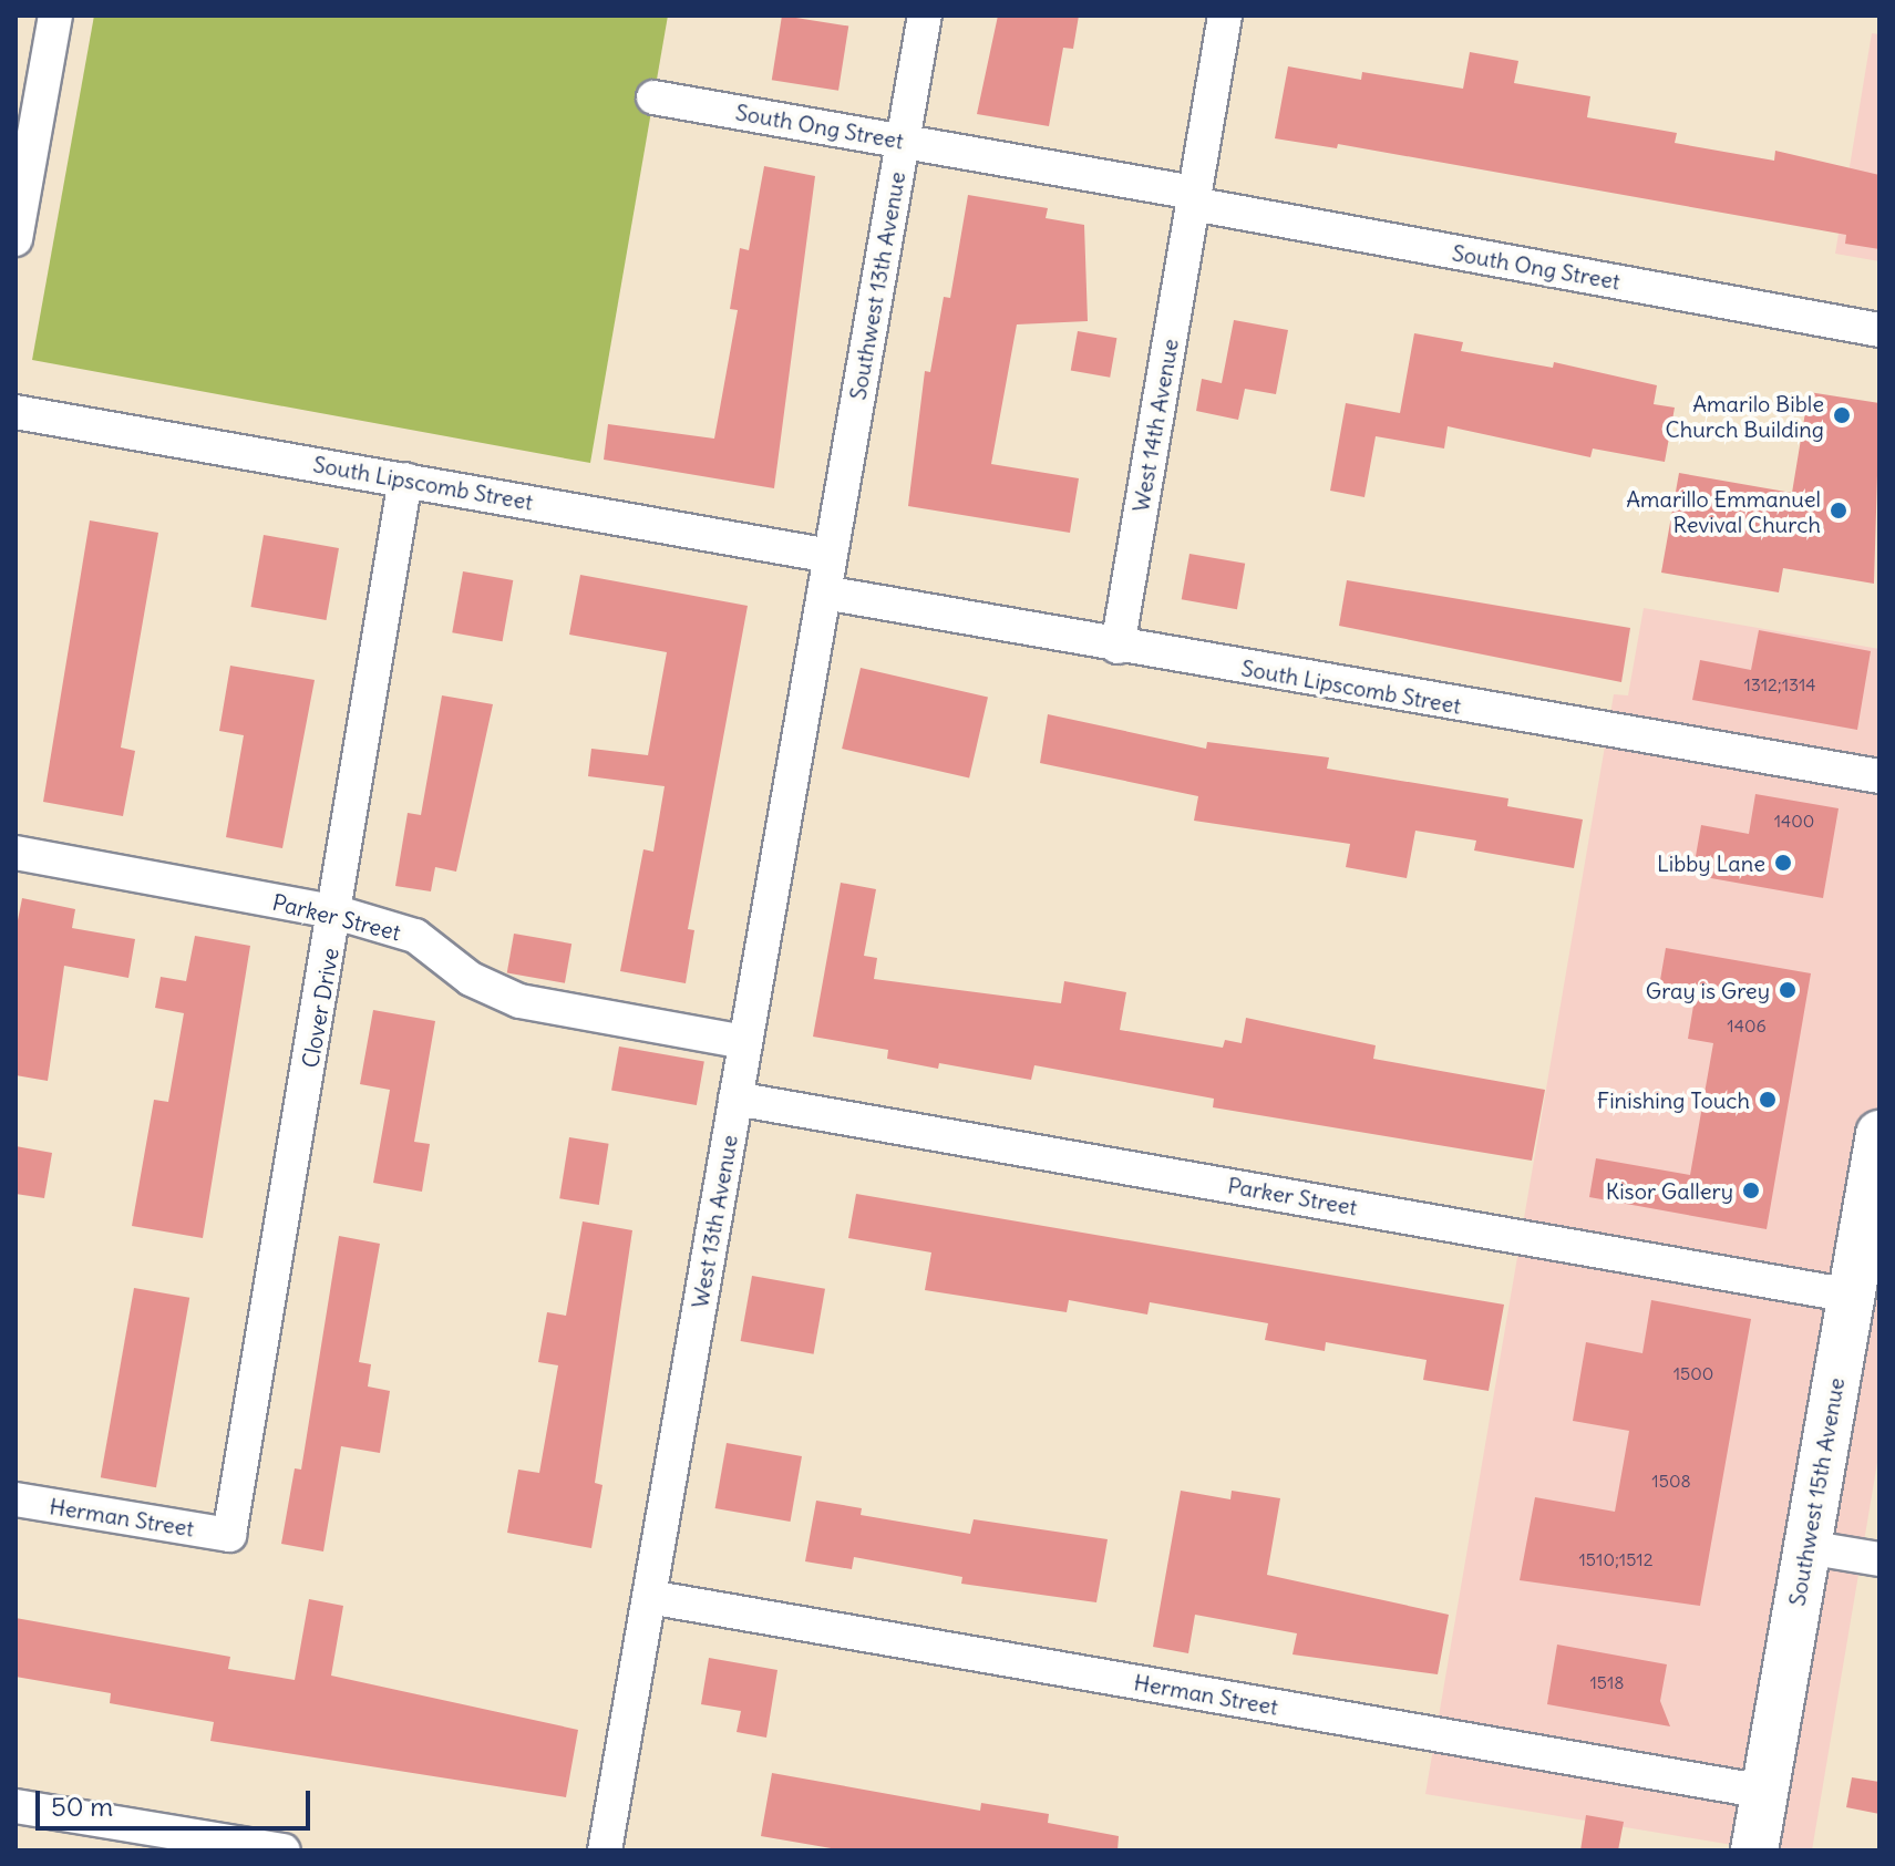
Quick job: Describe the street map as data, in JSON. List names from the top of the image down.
{
  "streets": {
    "main road": ["Southwest 15th Avenue"],
    "street": [
      "South Ong Street",
      "Southwest 13th Avenue",
      "West 14th Avenue",
      "South Lipscomb Street",
      "Parker Street",
      "Clover Drive",
      "West 13th Avenue",
      "Herman Street"
    ]
  },
  "crossings": [
    ["South Ong Street", "Southwest 13th Avenue"],
    ["South Ong Street", "West 14th Avenue"],
    ["Southwest 13th Avenue", "South Lipscomb Street"],
    ["Southwest 13th Avenue", "West 13th Avenue"],
    ["West 14th Avenue", "South Lipscomb Street"],
    ["South Lipscomb Street", "Clover Drive"],
    ["South Lipscomb Street", "West 13th Avenue"],
    ["Parker Street", "Clover Drive"],
    ["Parker Street", "West 13th Avenue"],
    ["Parker Street", "Southwest 15th Avenue"],
    ["Clover Drive", "Herman Street"],
    ["West 13th Avenue", "Herman Street"],
    ["Southwest 15th Avenue", "Herman Street"]
  ],
  "places": [
    "Amarilo Bible Church Building",
    "Amarillo Emmanuel Revival Church",
    "Libby Lane",
    "Gray is Grey",
    "Finishing Touch",
    "Kisor Gallery"
  ],
  "house_numbers": [
    "1312;1314",
    "1400",
    "1406",
    "1500",
    "1508",
    "1510;1512",
    "1518"
  ],
  "scale_bar": "50 m"
}
